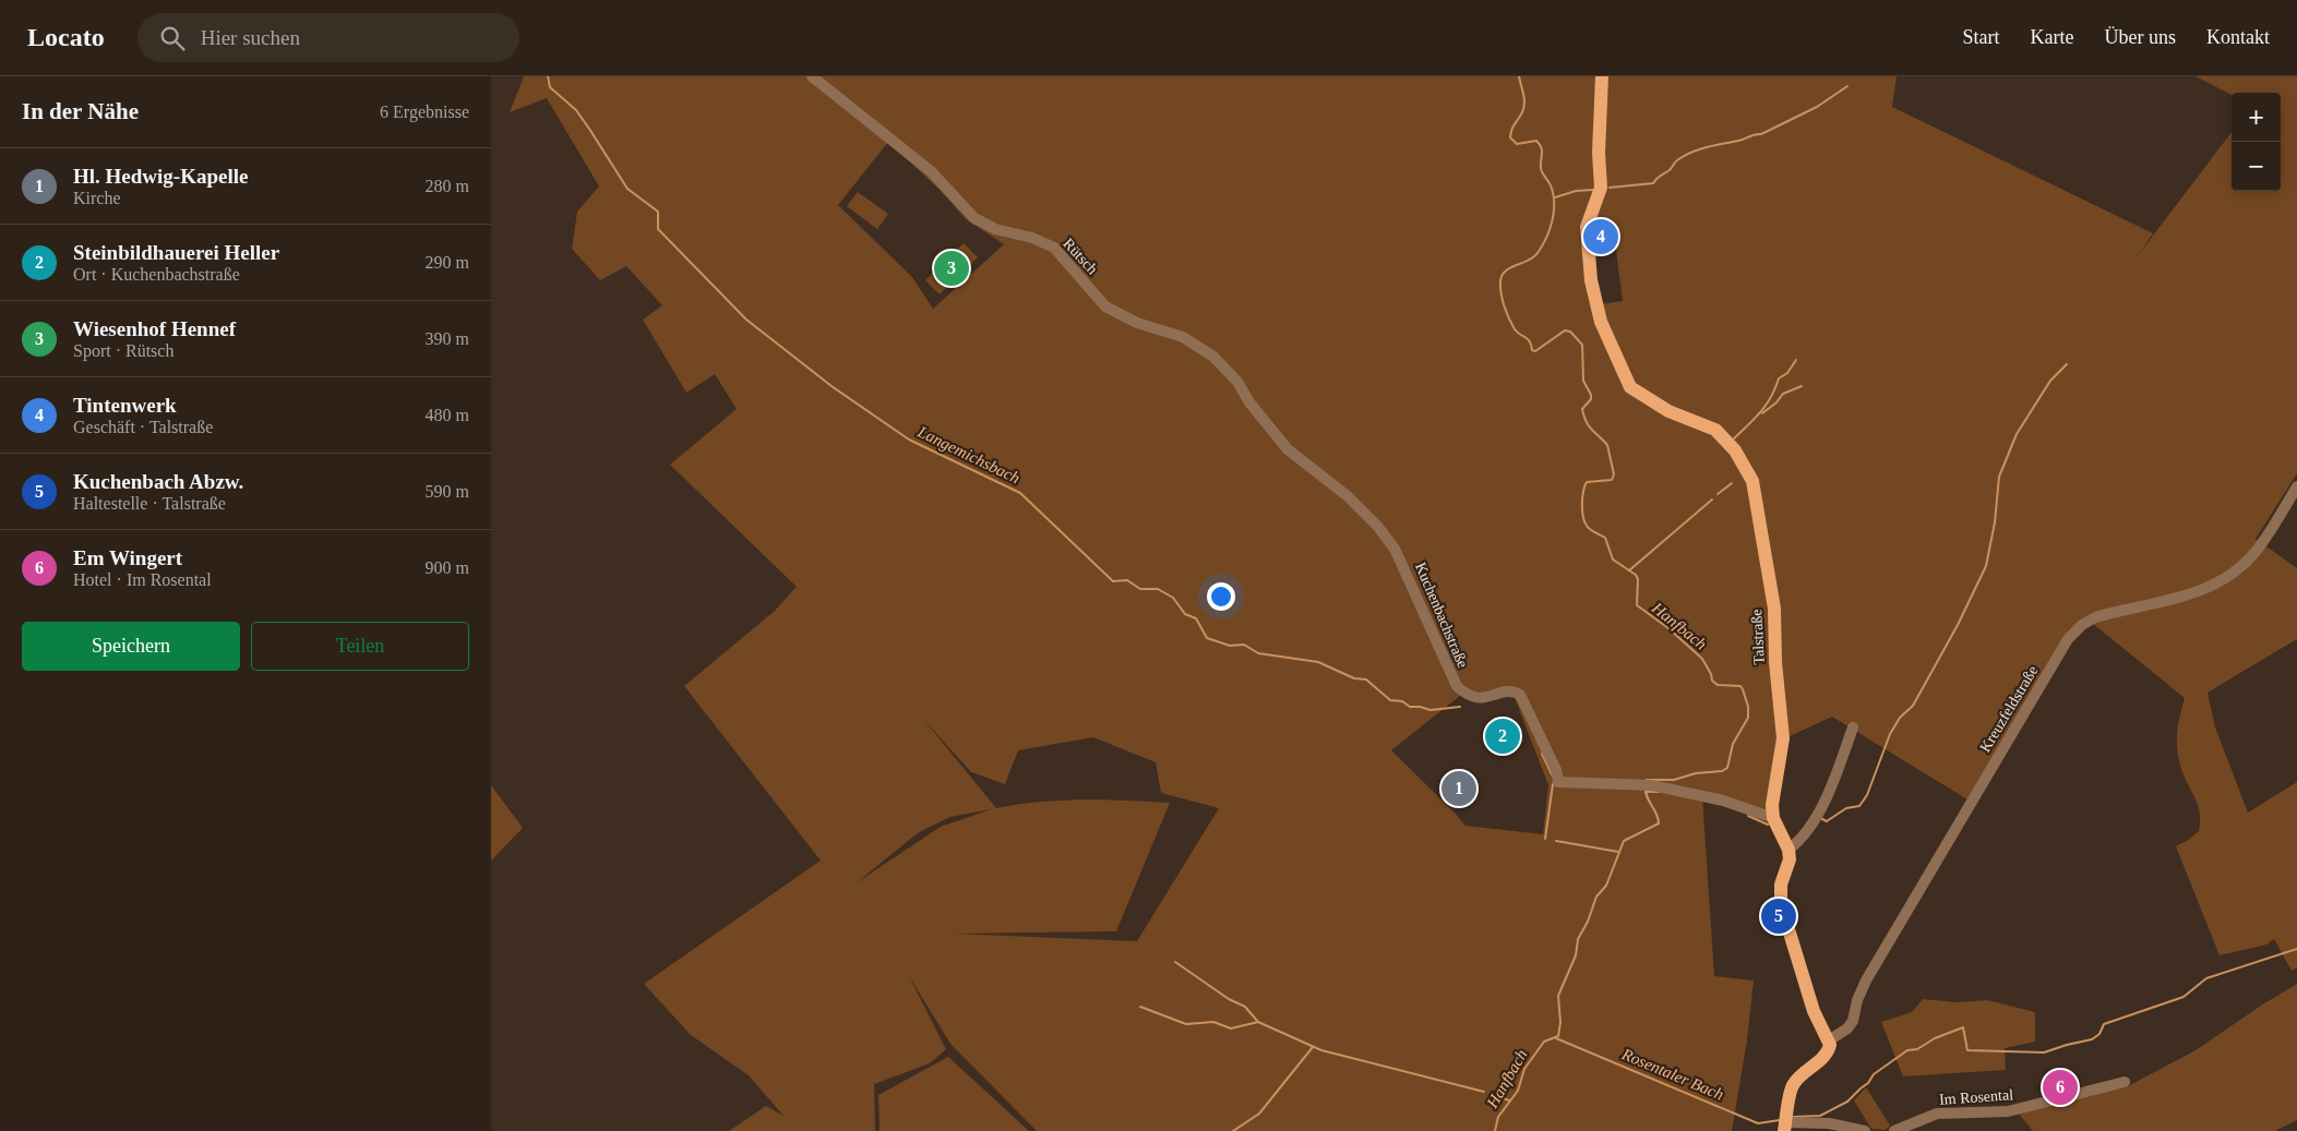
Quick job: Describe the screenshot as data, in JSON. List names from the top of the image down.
{
  "streets": {
    "main road": ["Talstraße"],
    "street": [
      "Rütsch",
      "Kuchenbachstraße",
      "Kreuzfeldstraße",
      "Im Rosental"
    ]
  },
  "crossings": [
    ["Rütsch", "Kuchenbachstraße"],
    ["Kuchenbachstraße", "Talstraße"]
  ],
  "water": ["Langemichsbach", "Hanfbach", "Rosentaler Bach"],
  "page": {
    "header": "Locato",
    "search": "Hier suchen",
    "nav": [
      "Start",
      "Karte",
      "Über uns",
      "Kontakt"
    ],
    "heading": ["In der Nähe", "6 Ergebnisse"],
    "map_buttons": ["+", "−"],
    "list": [
      {
        "mark": "1",
        "name": "Hl. Hedwig-Kapelle",
        "note": "Kirche",
        "value": "280 m"
      },
      {
        "mark": "2",
        "name": "Steinbildhauerei Heller",
        "note": "Ort · Kuchenbachstraße",
        "value": "290 m"
      },
      {
        "mark": "3",
        "name": "Wiesenhof Hennef",
        "note": "Sport · Rütsch",
        "value": "390 m"
      },
      {
        "mark": "4",
        "name": "Tintenwerk",
        "note": "Geschäft · Talstraße",
        "value": "480 m"
      },
      {
        "mark": "5",
        "name": "Kuchenbach Abzw.",
        "note": "Haltestelle · Talstraße",
        "value": "590 m"
      },
      {
        "mark": "6",
        "name": "Em Wingert",
        "note": "Hotel · Im Rosental",
        "value": "900 m"
      }
    ],
    "pins": [
      "4",
      "3",
      "2",
      "1",
      "5",
      "6"
    ],
    "buttons": ["Speichern", "Teilen"]
  }
}
